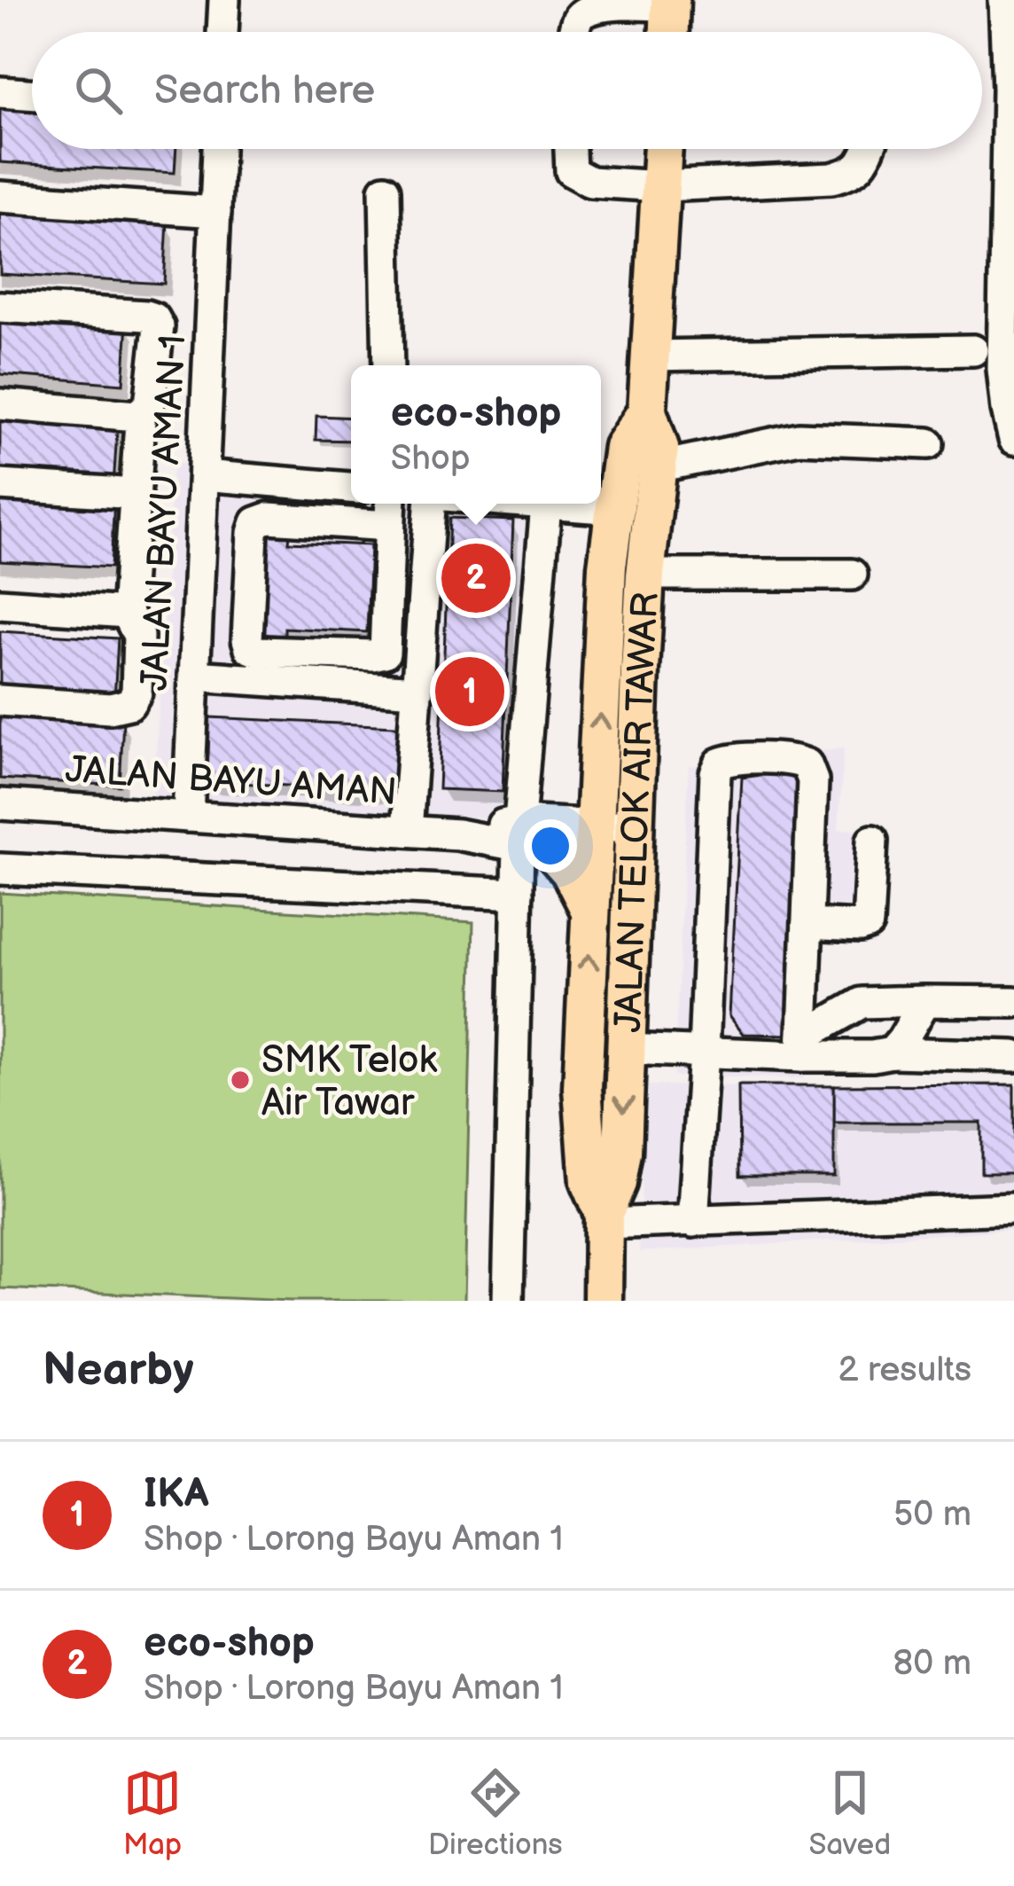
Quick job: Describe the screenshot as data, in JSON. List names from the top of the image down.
{
  "streets": {
    "main road": ["JALAN TELOK AIR TAWAR"],
    "street": ["JALAN BAYU AMAN 1", "JALAN BAYU AMAN"]
  },
  "crossings": [
    ["JALAN BAYU AMAN 1", "JALAN BAYU AMAN"],
    ["JALAN BAYU AMAN", "JALAN TELOK AIR TAWAR"]
  ],
  "places": ["SMK Telok Air Tawar"],
  "page": {
    "search": "Search here",
    "popup": ["eco-shop", "Shop"],
    "pins": ["2", "1"],
    "heading": ["Nearby", "2 results"],
    "list": [
      {
        "mark": "1",
        "name": "IKA",
        "note": "Shop · Lorong Bayu Aman 1",
        "value": "50 m"
      },
      {
        "mark": "2",
        "name": "eco-shop",
        "note": "Shop · Lorong Bayu Aman 1",
        "value": "80 m"
      }
    ],
    "nav": ["Map", "Directions", "Saved"]
  }
}
